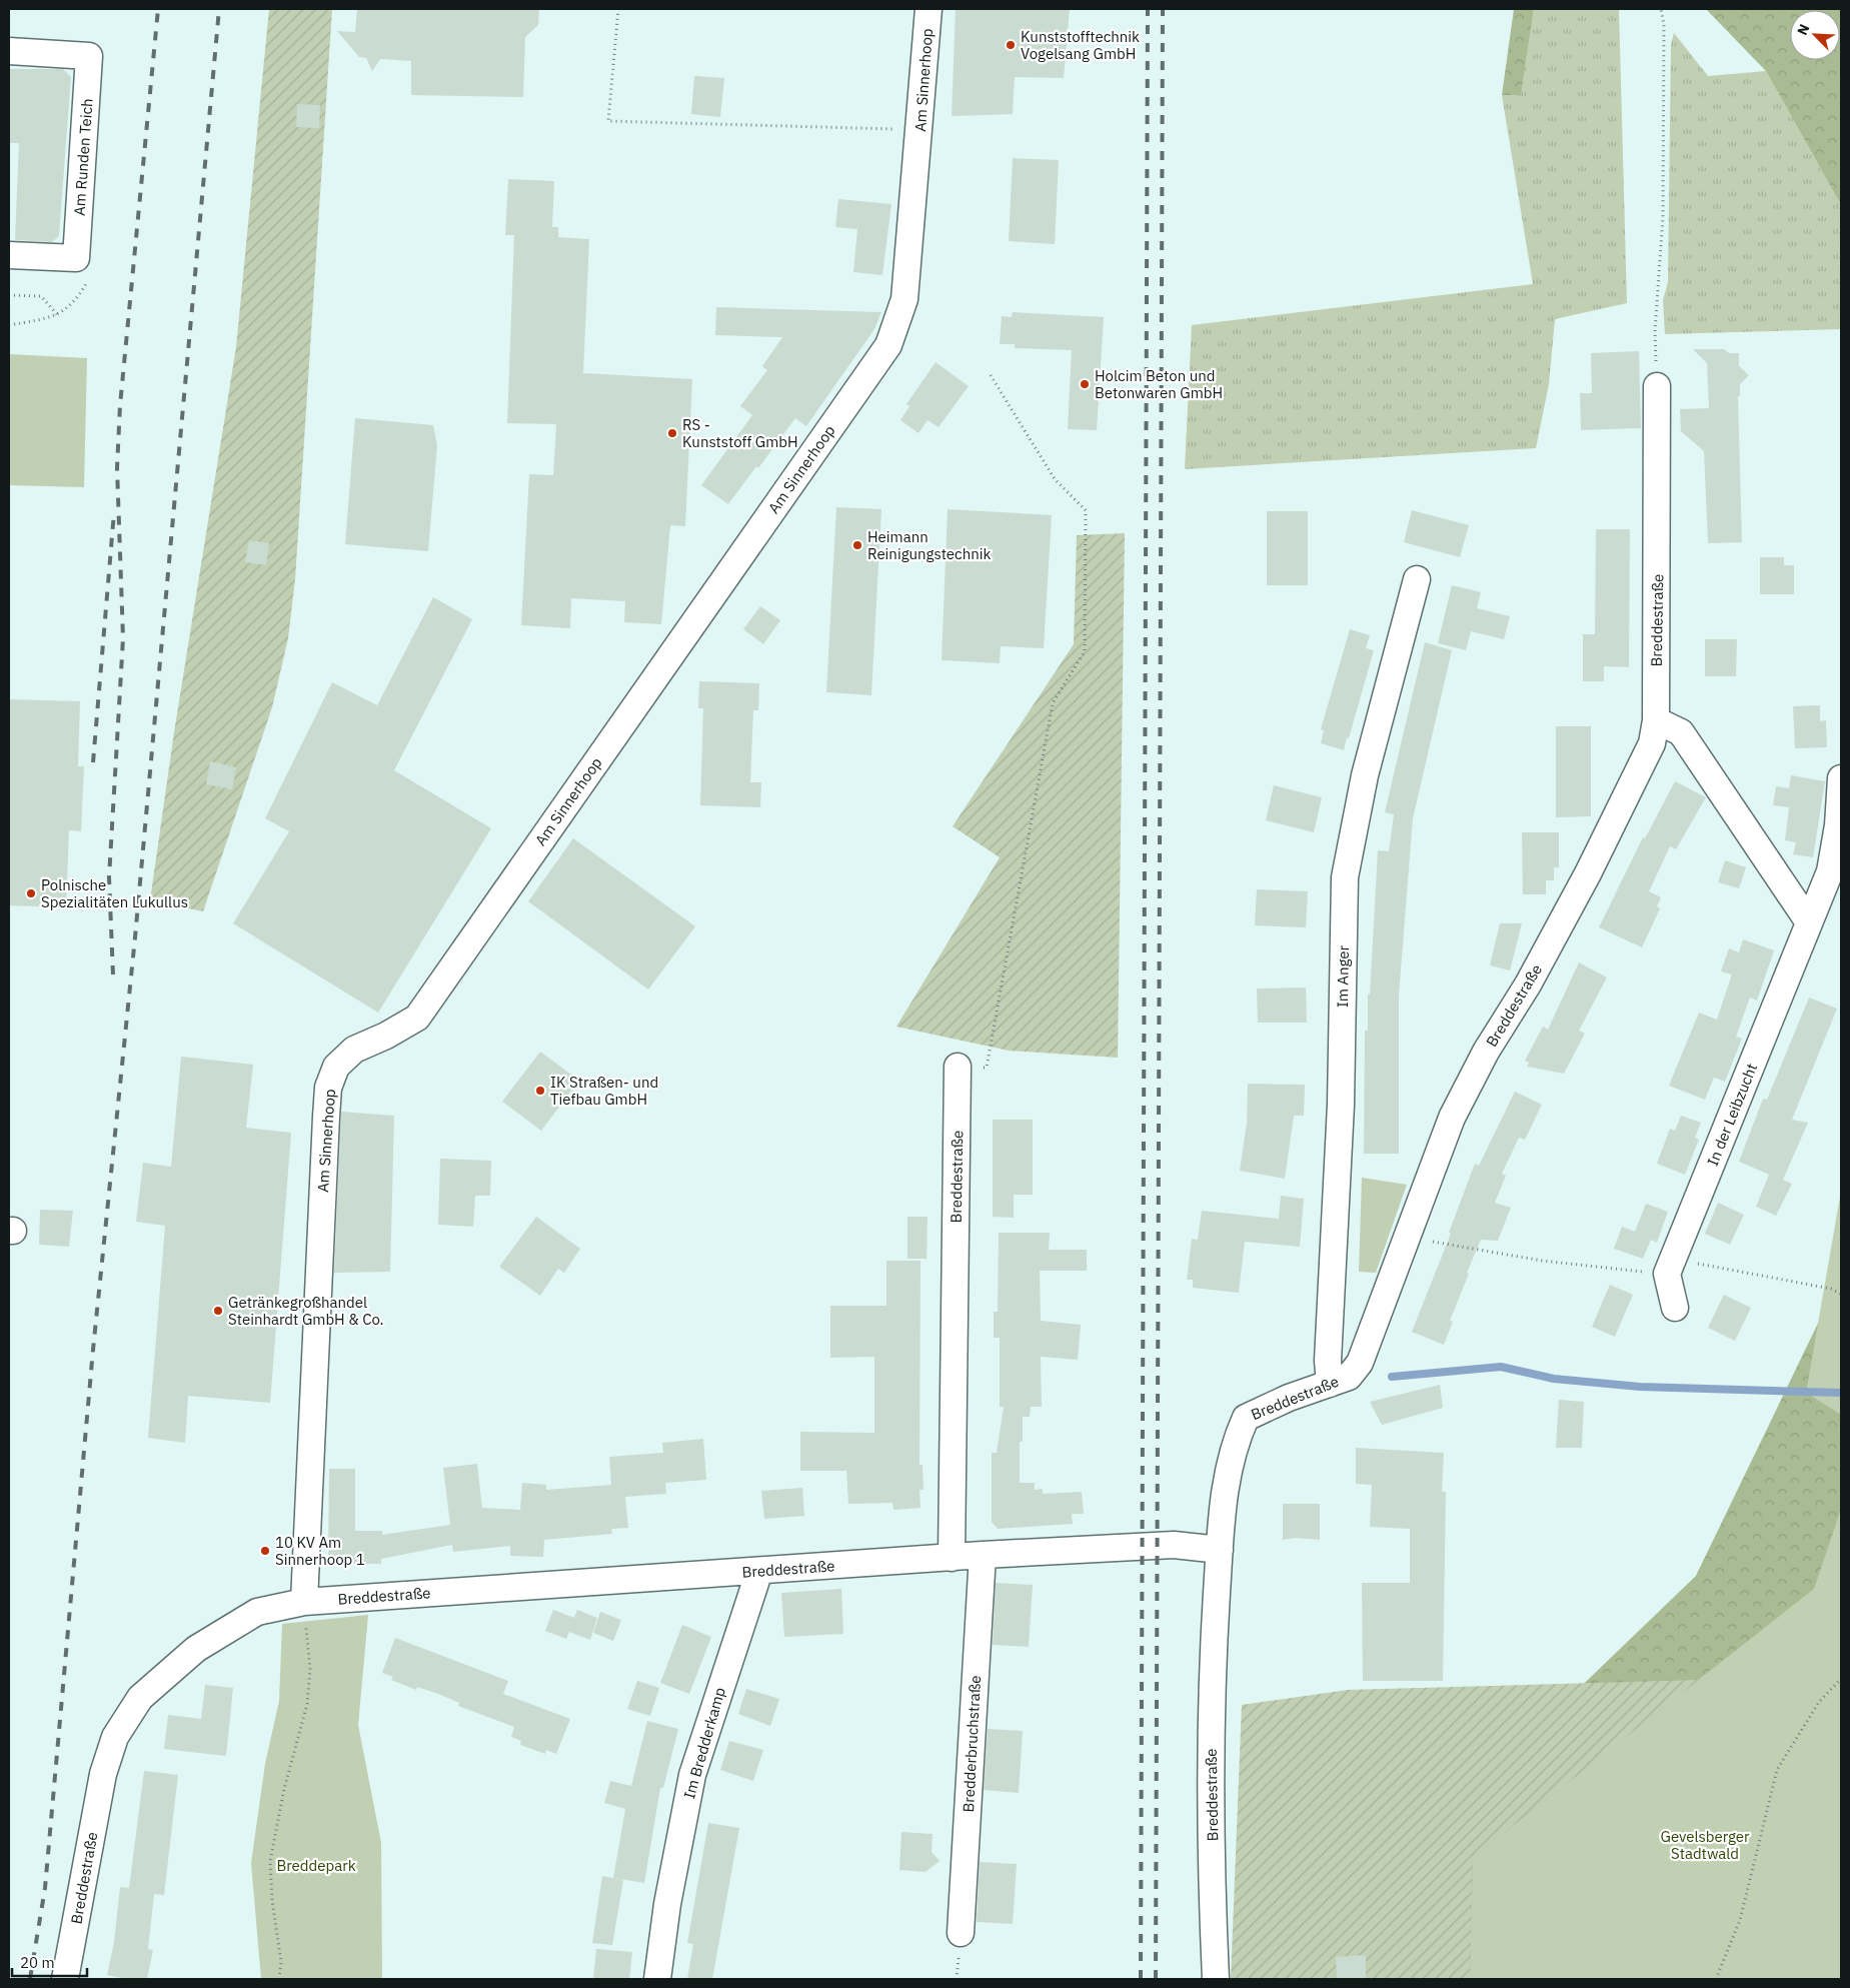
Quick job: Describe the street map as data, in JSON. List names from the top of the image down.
{
  "streets": {
    "street": [
      "Am Sinnerhoop",
      "Am Runden Teich",
      "Breddestraße",
      "Im Anger",
      "In der Leibzucht",
      "Im Bredderkamp",
      "Bredderbruchstraße"
    ]
  },
  "crossings": [
    ["Am Sinnerhoop", "Breddestraße"],
    ["Breddestraße", "Im Anger"],
    ["Breddestraße", "Im Bredderkamp"],
    ["Breddestraße", "Bredderbruchstraße"]
  ],
  "parks": ["Gevelsberger Stadtwald", "Breddepark"],
  "places": [
    "Kunststofftechnik Vogelsang GmbH",
    "Holcim Beton und Betonwaren GmbH",
    "RS - Kunststoff GmbH",
    "Heimann Reinigungstechnik",
    "Polnische Spezialitäten Lukullus",
    "IK Straßen- und Tiefbau GmbH",
    "Getränkegroßhandel Steinhardt GmbH & Co.",
    "10 KV Am Sinnerhoop 1"
  ],
  "scale_bar": "20 m",
  "north": "top left"
}
